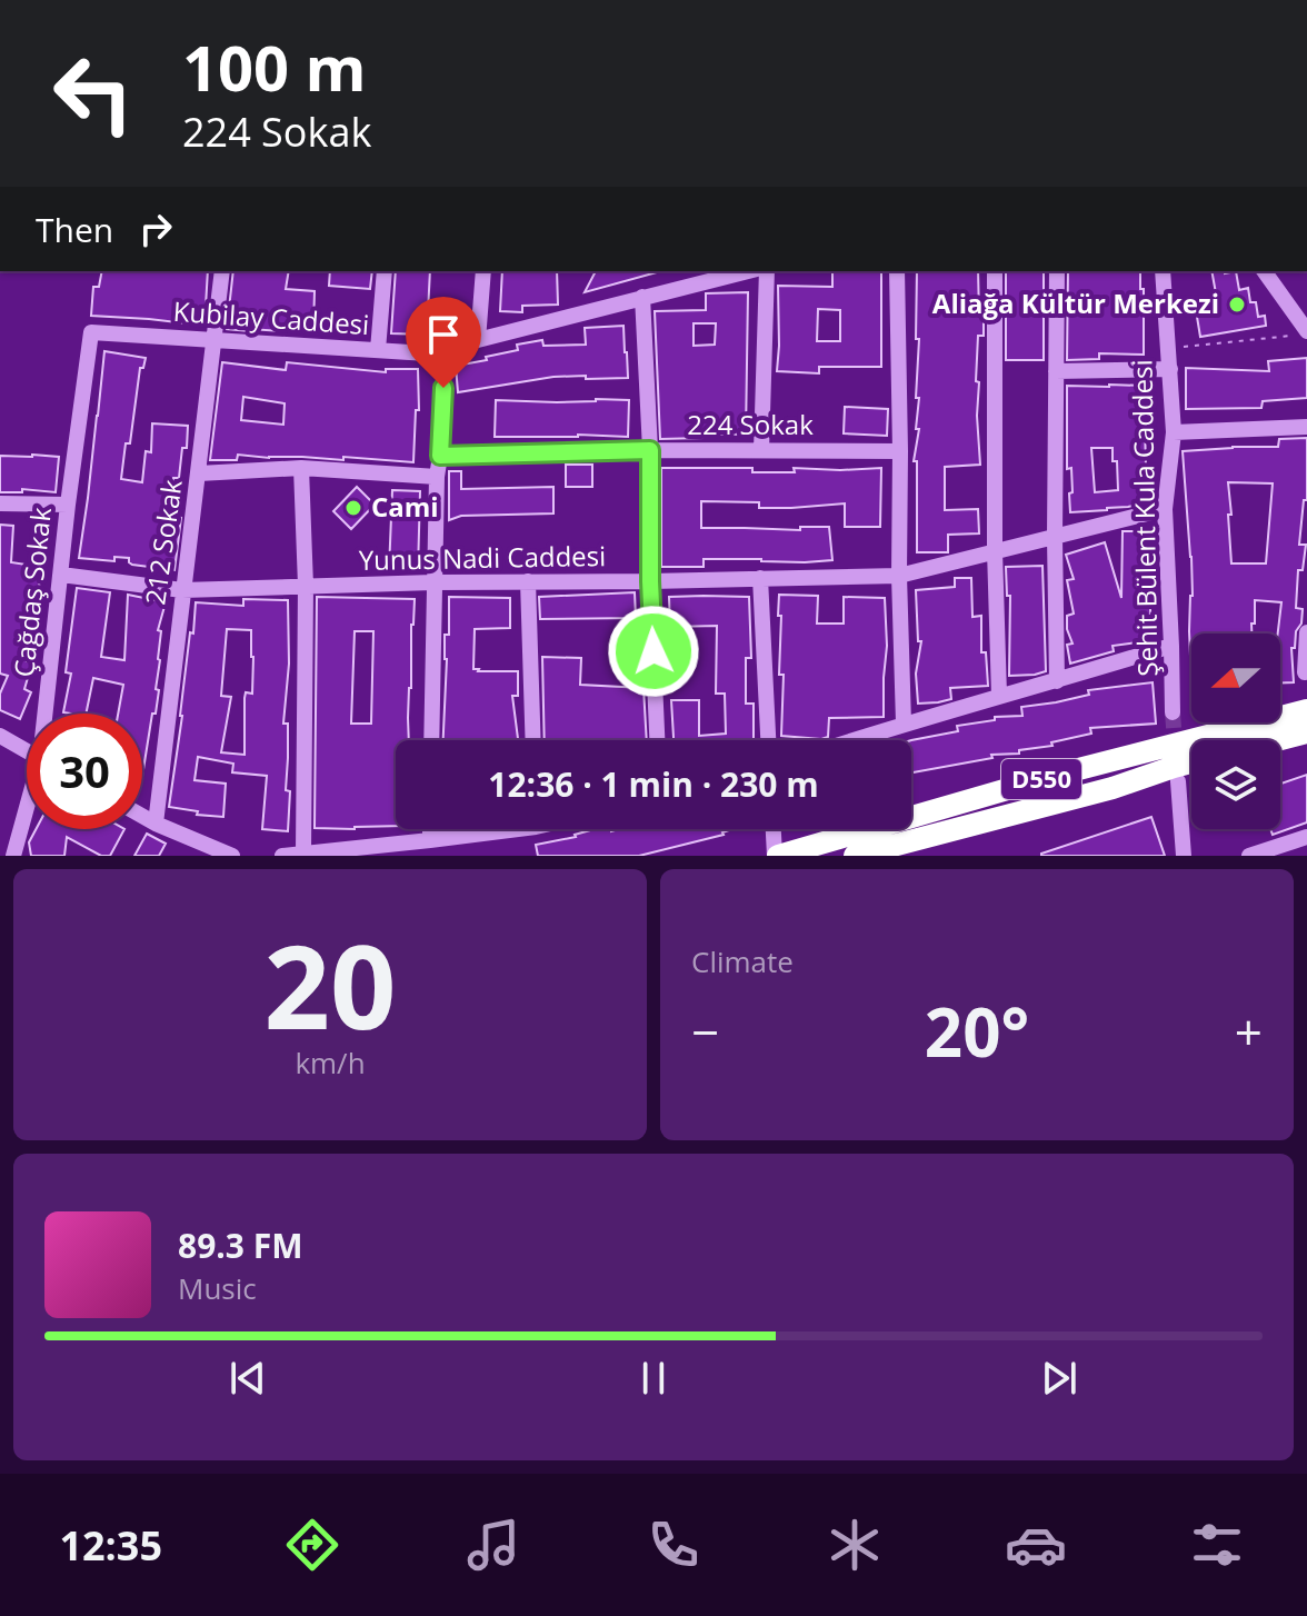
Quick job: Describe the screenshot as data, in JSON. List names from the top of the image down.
{
  "streets": {
    "highway": ["D550"],
    "street": [
      "Kubilay Caddesi",
      "224 Sokak",
      "Şehit Bülent Kula Caddesi",
      "212 Sokak",
      "Yunus Nadi Caddesi",
      "Çağdaş Sokak"
    ]
  },
  "crossings": [
    ["Kubilay Caddesi", "212 Sokak"],
    ["Kubilay Caddesi", "Çağdaş Sokak"],
    ["Şehit Bülent Kula Caddesi", "Yunus Nadi Caddesi"],
    ["212 Sokak", "Yunus Nadi Caddesi"],
    ["Yunus Nadi Caddesi", "Çağdaş Sokak"]
  ],
  "places": ["Aliağa Kültür Merkezi", "Cami"],
  "north": "left",
  "page": {
    "turn": ["100 m", "224 Sokak"],
    "then": "Then",
    "limit": "30",
    "trip": "12:36 · 1 min · 230 m",
    "tile": [
      ["20", "km/h"],
      "Climate"
    ],
    "heat": ["−", "20°", "+"],
    "song": ["89.3 FM", "Music"],
    "tabs": "12:35"
  }
}
